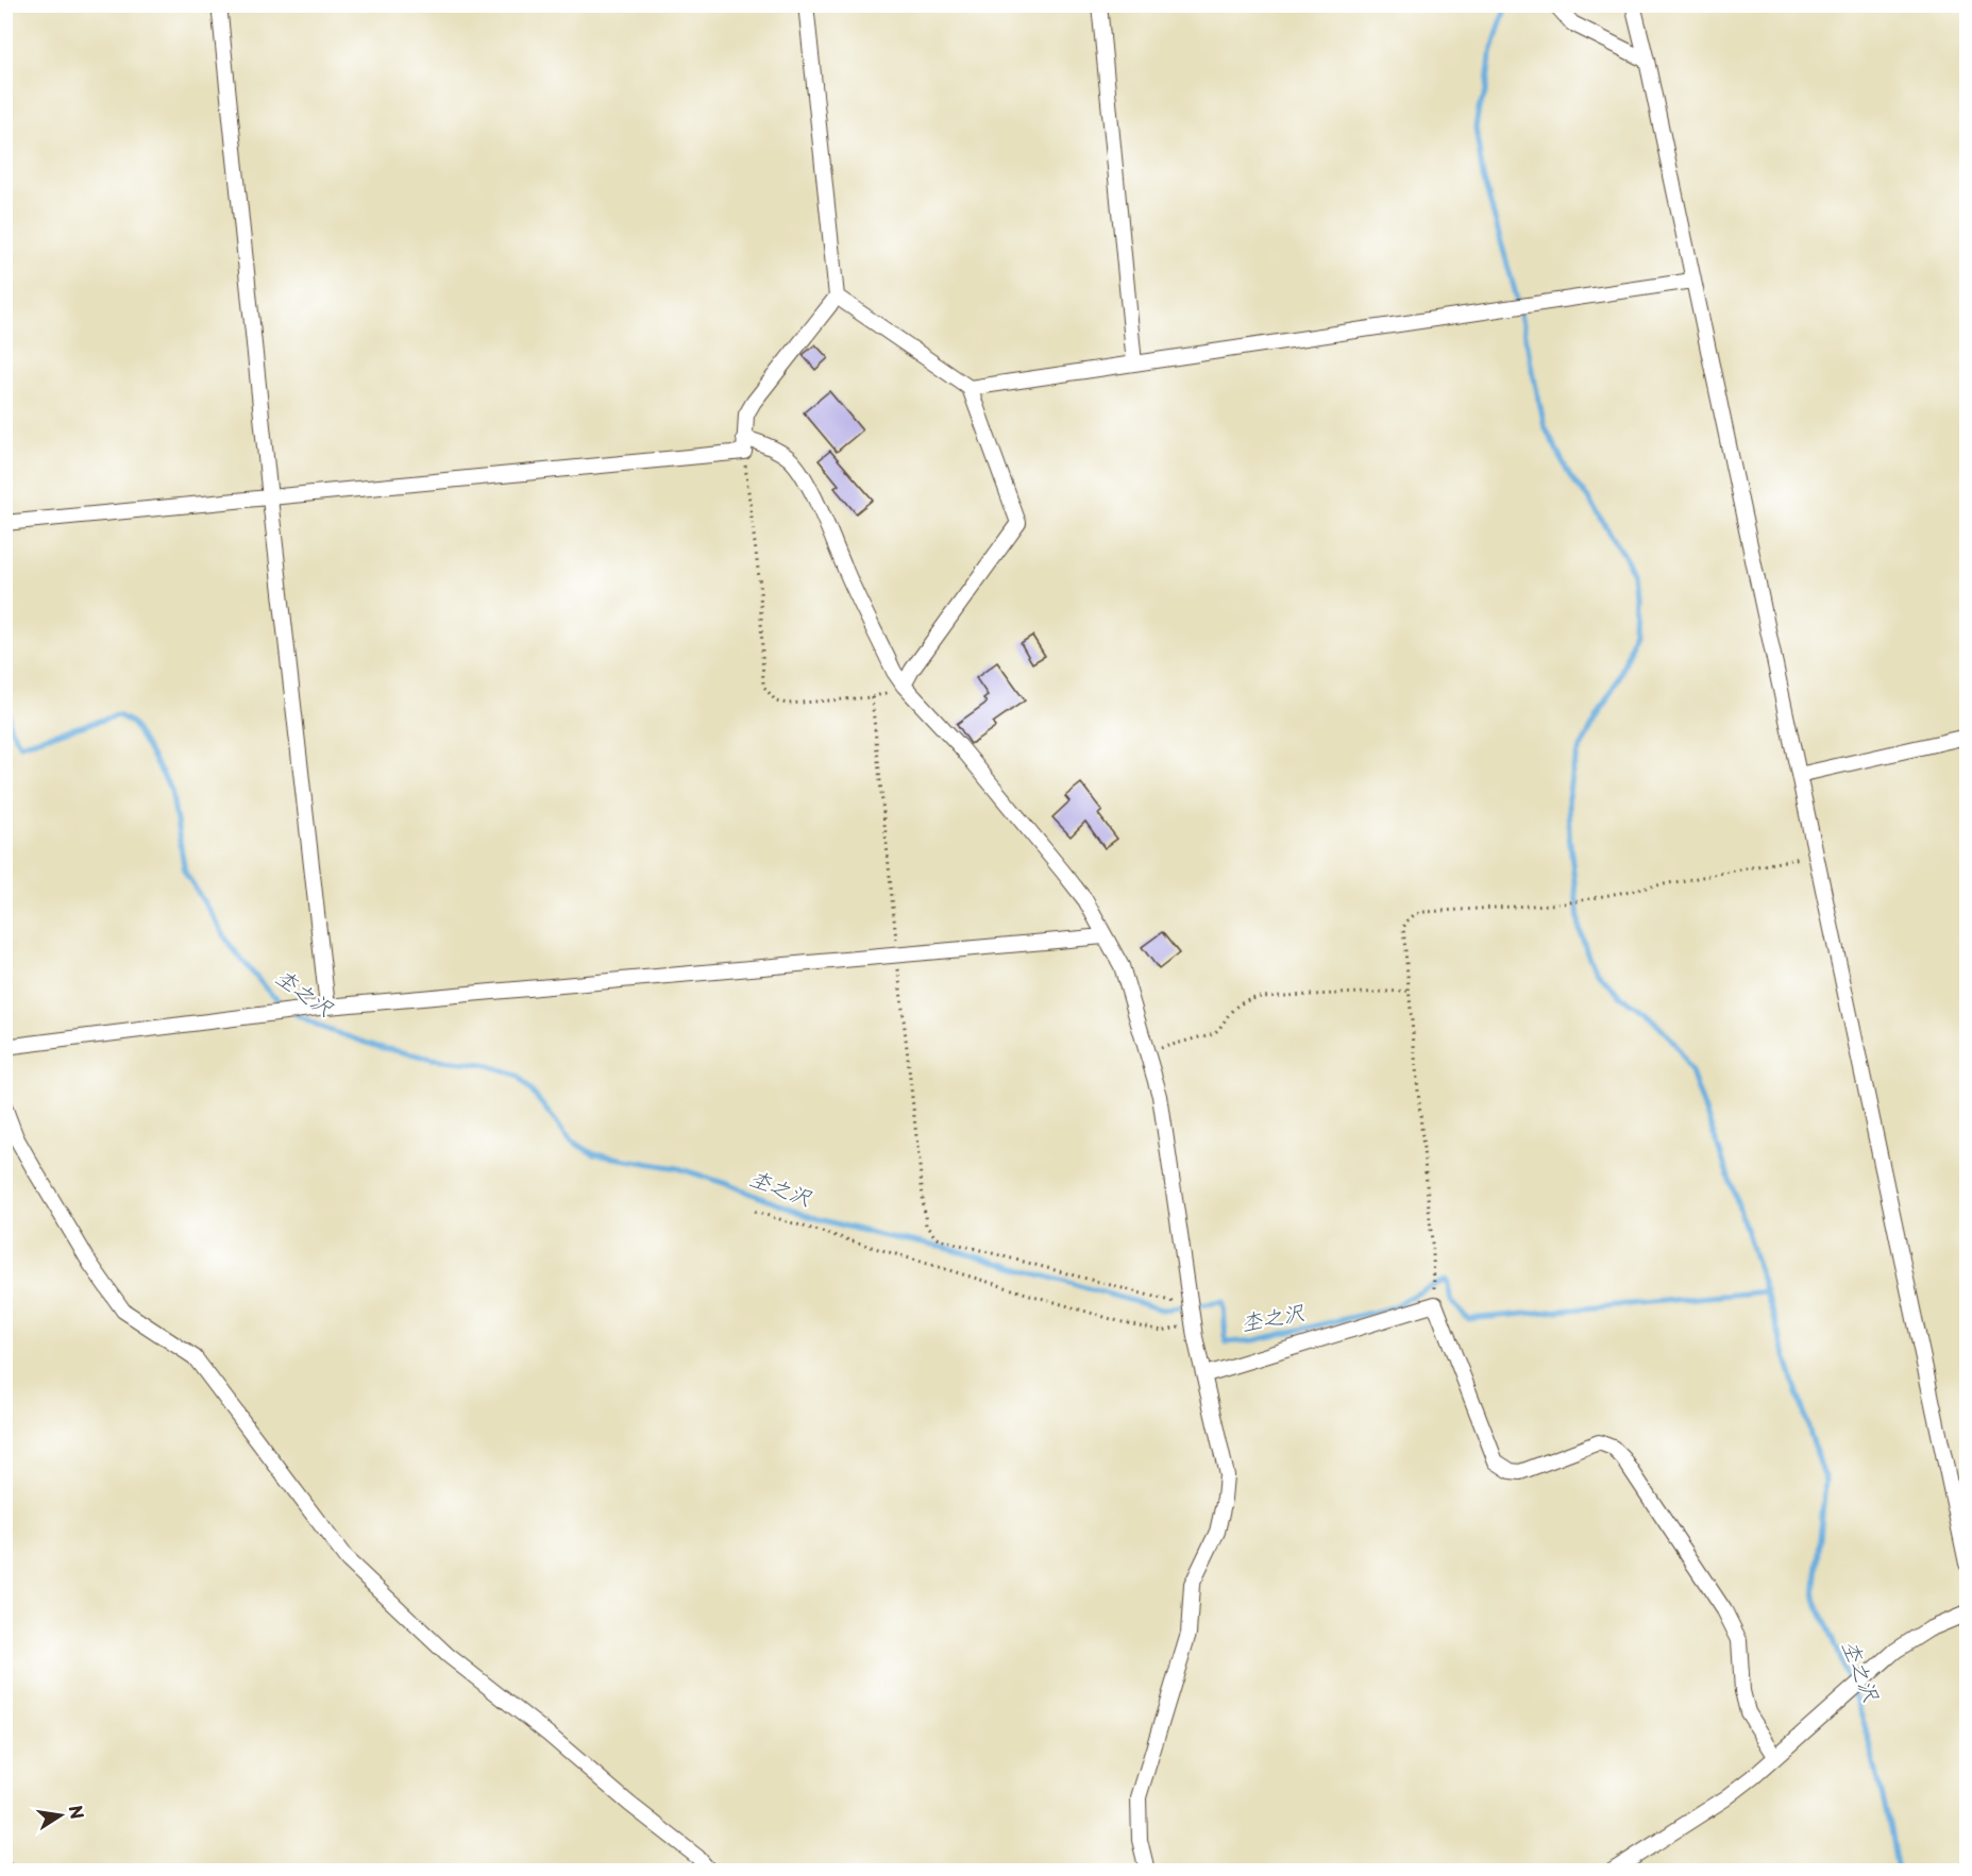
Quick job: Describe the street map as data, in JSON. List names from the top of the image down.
{
  "water": ["杢之沢"],
  "north": "right"
}
